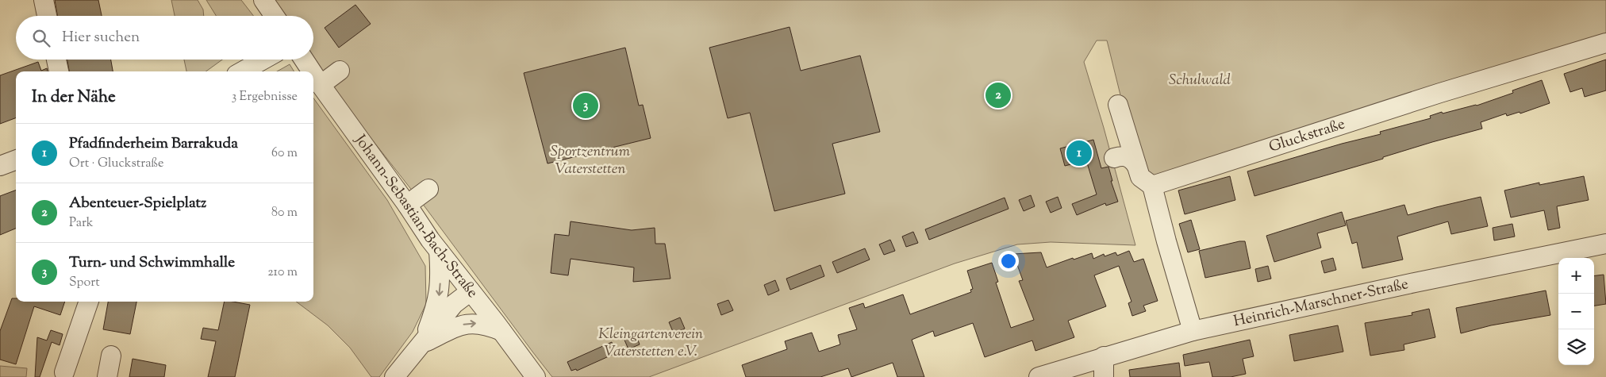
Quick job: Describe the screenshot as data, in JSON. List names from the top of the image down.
{
  "streets": {
    "street": ["Gluckstraße", "Johann-Sebastian-Bach-Straße", "Heinrich-Marschner-Straße"]
  },
  "parks": ["Schulwald", "Sportzentrum Vaterstetten", "Kleingartenverein Vaterstetten e.V."],
  "page": {
    "search": "Hier suchen",
    "heading": ["In der Nähe", "3 Ergebnisse"],
    "pins": ["2", "3", "1"],
    "list": [
      {
        "mark": "1",
        "name": "Pfadfinderheim Barrakuda",
        "note": "Ort · Gluckstraße",
        "value": "60 m"
      },
      {
        "mark": "2",
        "name": "Abenteuer-Spielplatz",
        "note": "Park",
        "value": "80 m"
      },
      {
        "mark": "3",
        "name": "Turn- und Schwimmhalle",
        "note": "Sport",
        "value": "210 m"
      }
    ],
    "map_buttons": ["+", "−"]
  }
}
